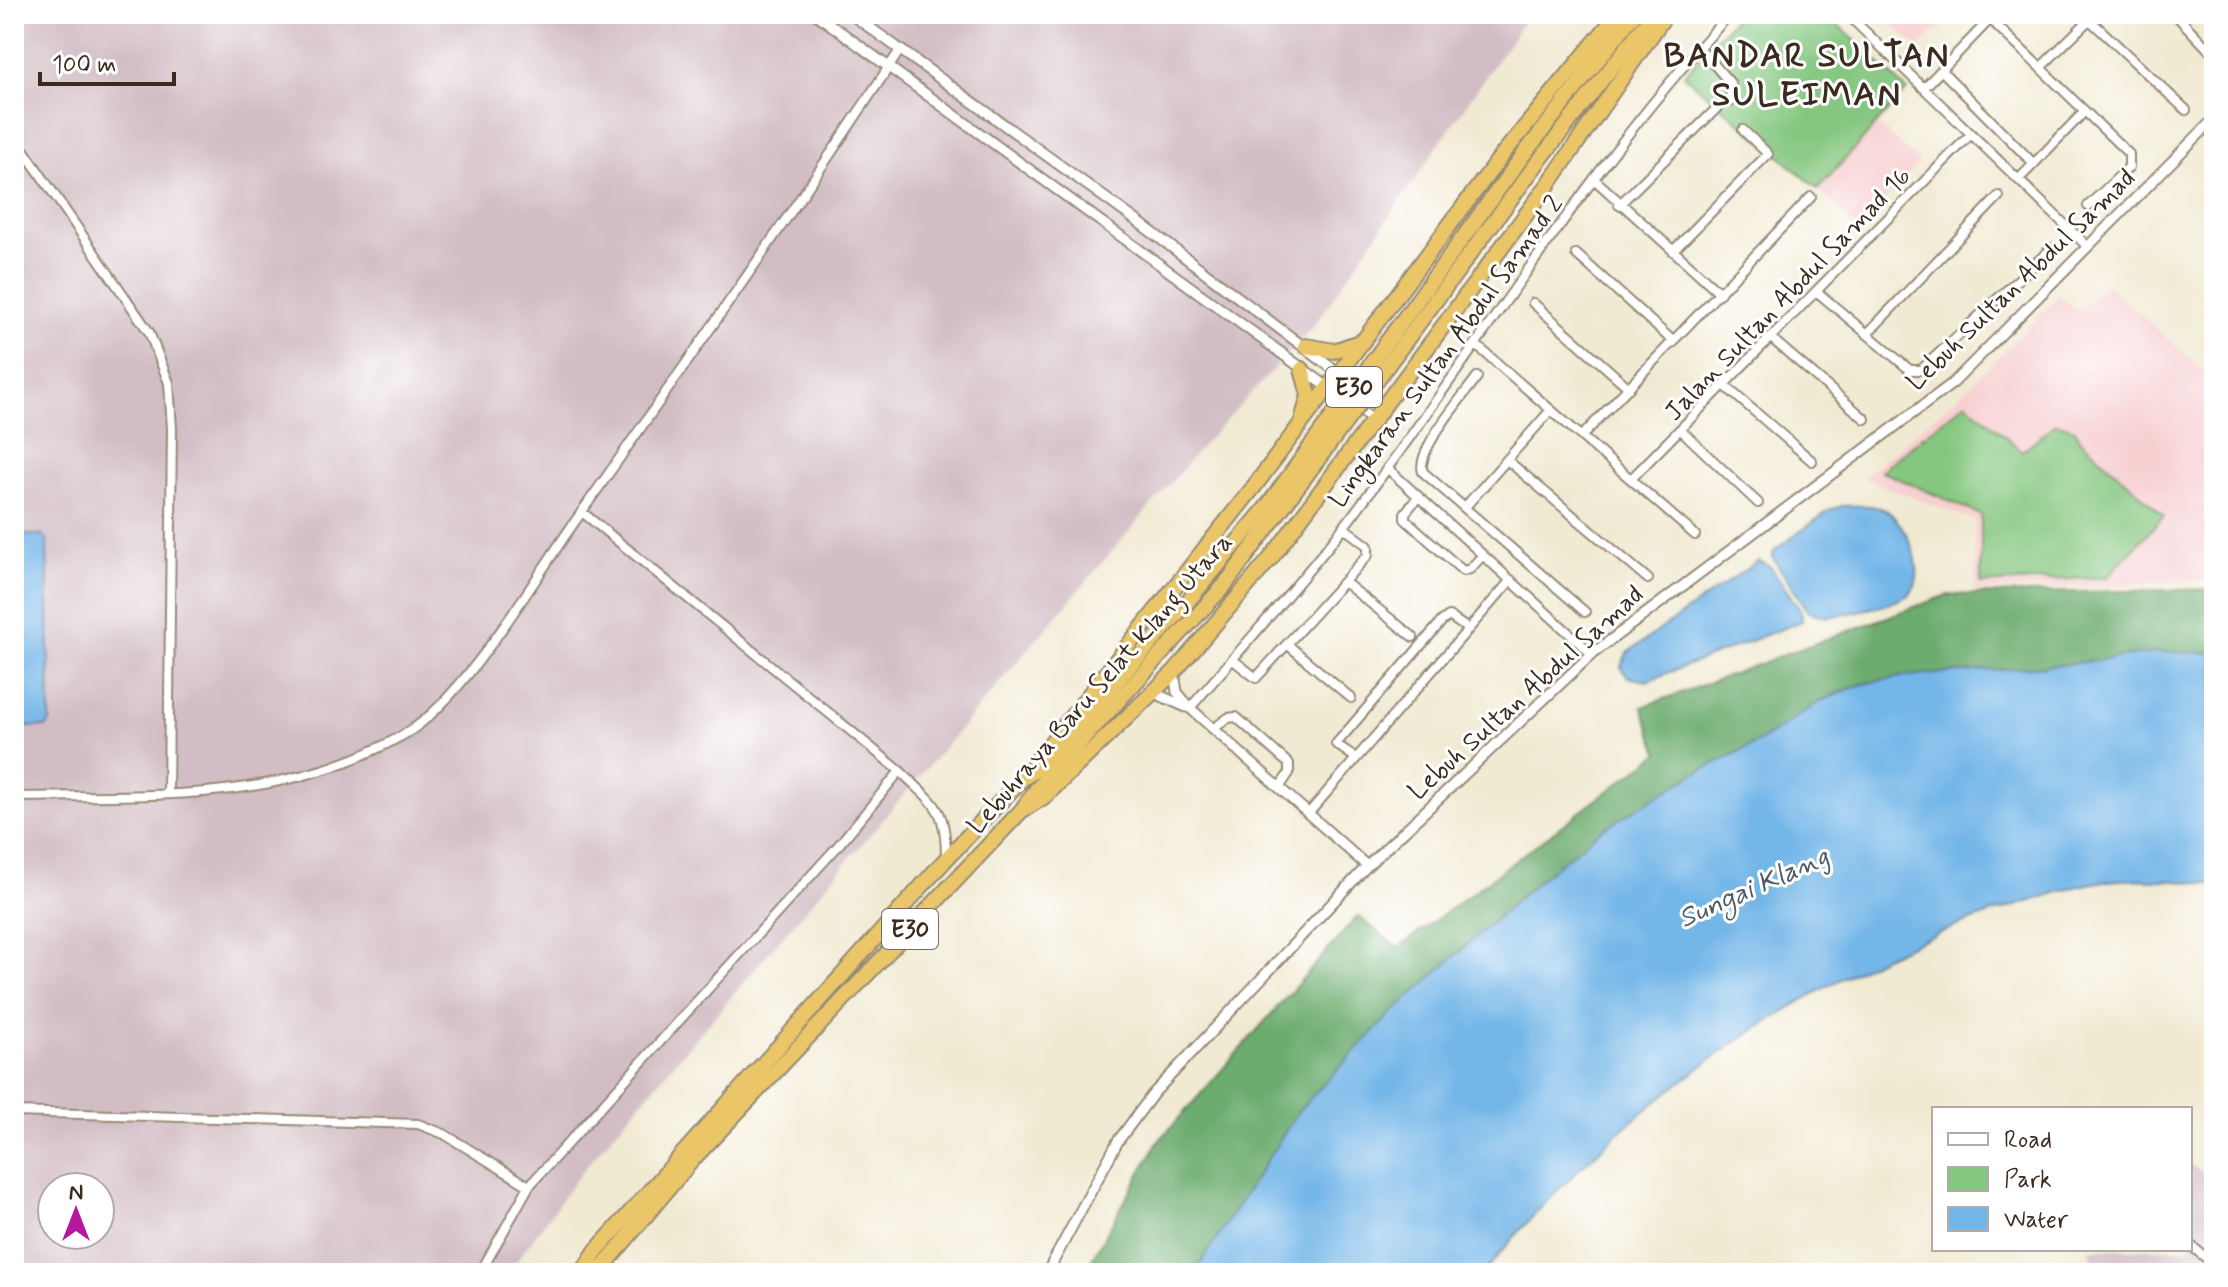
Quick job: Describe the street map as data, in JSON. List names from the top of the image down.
{
  "streets": {
    "highway": ["E30", "Lebuhraya Baru Selat Klang Utara"],
    "street": ["Lebuh Sultan Abdul Samad", "Jalan Sultan Abdul Samad 16", "Lingkaran Sultan Abdul Samad 2"]
  },
  "districts": ["BANDAR SULTAN SULEIMAN"],
  "water": ["Sungai Klang"],
  "legend": ["Road", "Park", "Water"],
  "scale_bar": "100 m",
  "north": "top"
}
